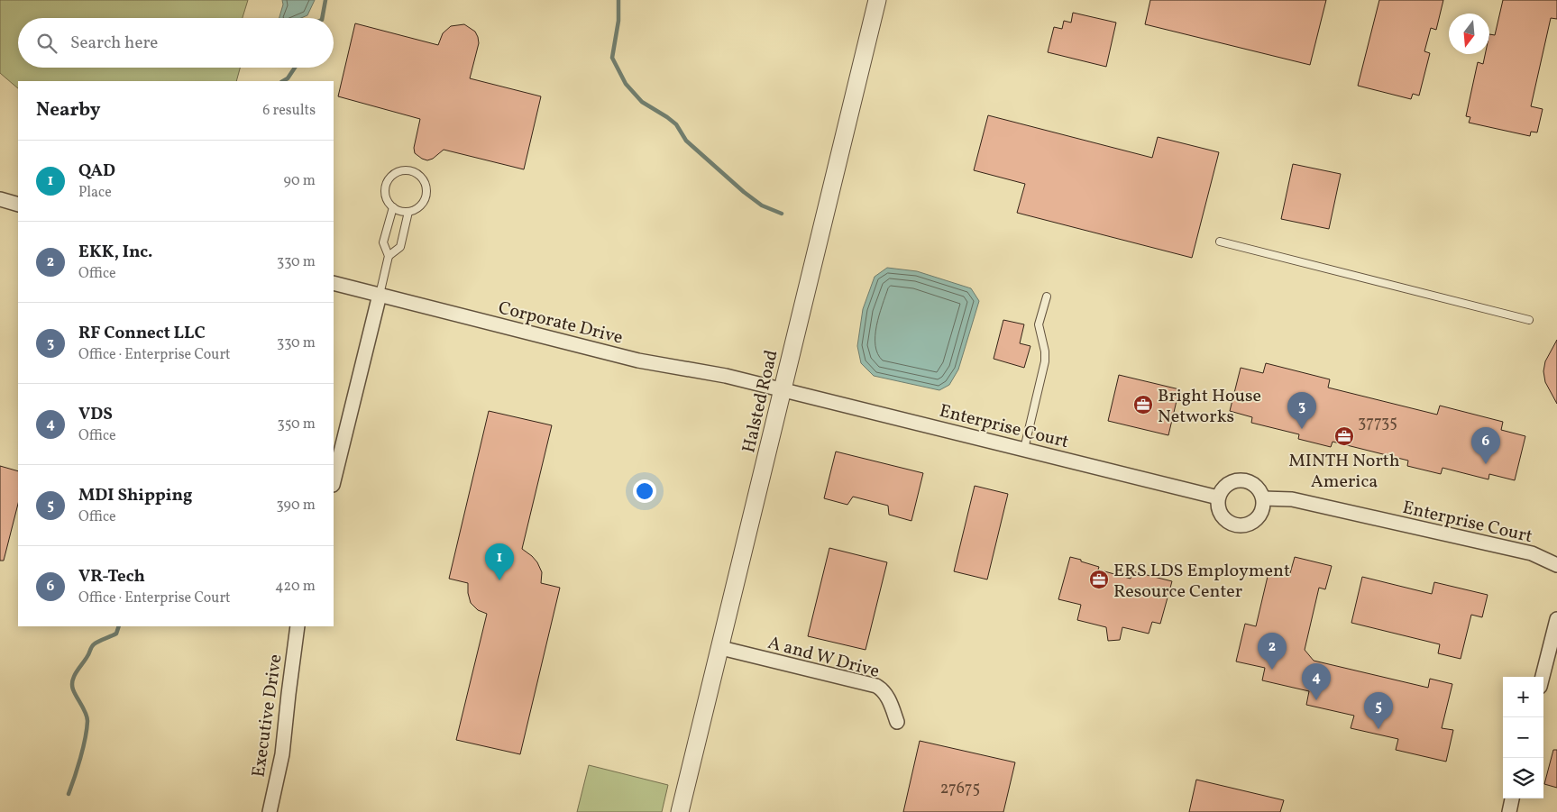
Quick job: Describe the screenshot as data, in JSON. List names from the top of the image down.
{
  "streets": {
    "street": [
      "Corporate Drive",
      "Halsted Road",
      "Enterprise Court",
      "A and W Drive",
      "Executive Drive"
    ]
  },
  "crossings": [
    ["Corporate Drive", "Halsted Road"],
    ["Corporate Drive", "Enterprise Court"],
    ["Halsted Road", "Enterprise Court"],
    ["Halsted Road", "A and W Drive"]
  ],
  "places": {
    "office": ["Bright House Networks", "MINTH North America", "ERS LDS Employment Resource Center"]
  },
  "house_numbers": ["37735", "27675"],
  "north": "bottom",
  "page": {
    "search": "Search here",
    "heading": ["Nearby", "6 results"],
    "list": [
      {
        "mark": "1",
        "name": "QAD",
        "note": "Place",
        "value": "90 m"
      },
      {
        "mark": "2",
        "name": "EKK, Inc.",
        "note": "Office",
        "value": "330 m"
      },
      {
        "mark": "3",
        "name": "RF Connect LLC",
        "note": "Office · Enterprise Court",
        "value": "330 m"
      },
      {
        "mark": "4",
        "name": "VDS",
        "note": "Office",
        "value": "350 m"
      },
      {
        "mark": "5",
        "name": "MDI Shipping",
        "note": "Office",
        "value": "390 m"
      },
      {
        "mark": "6",
        "name": "VR-Tech",
        "note": "Office · Enterprise Court",
        "value": "420 m"
      }
    ],
    "pins": [
      "3",
      "6",
      "1",
      "2",
      "4",
      "5"
    ],
    "map_buttons": ["+", "−"]
  }
}
